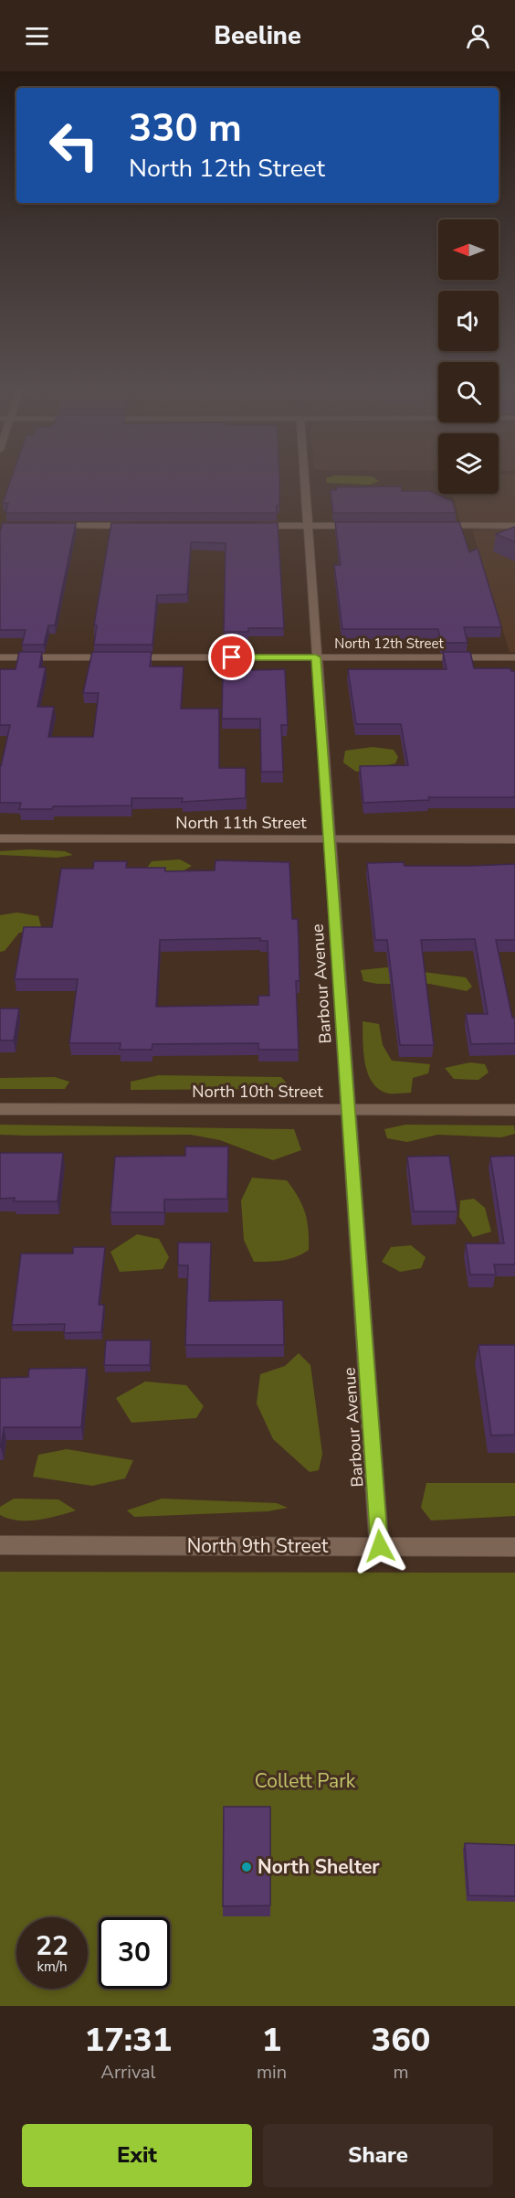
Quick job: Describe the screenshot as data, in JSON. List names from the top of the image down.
{
  "streets": {
    "street": [
      "North 12th Street",
      "North 11th Street",
      "Barbour Avenue",
      "North 10th Street",
      "North 9th Street"
    ]
  },
  "crossings": [
    ["North 12th Street", "Barbour Avenue"],
    ["North 11th Street", "Barbour Avenue"],
    ["Barbour Avenue", "North 10th Street"],
    ["Barbour Avenue", "North 9th Street"]
  ],
  "parks": ["Collett Park"],
  "places": ["North Shelter"],
  "north": "left",
  "page": {
    "header": "Beeline",
    "turn": ["330 m", "North 12th Street"],
    "speed": "22 km/h",
    "limit": "30",
    "eta": [
      "17:31",
      "Arrival",
      "1",
      "min",
      "360",
      "m"
    ],
    "buttons": ["Exit", "Share"]
  }
}
